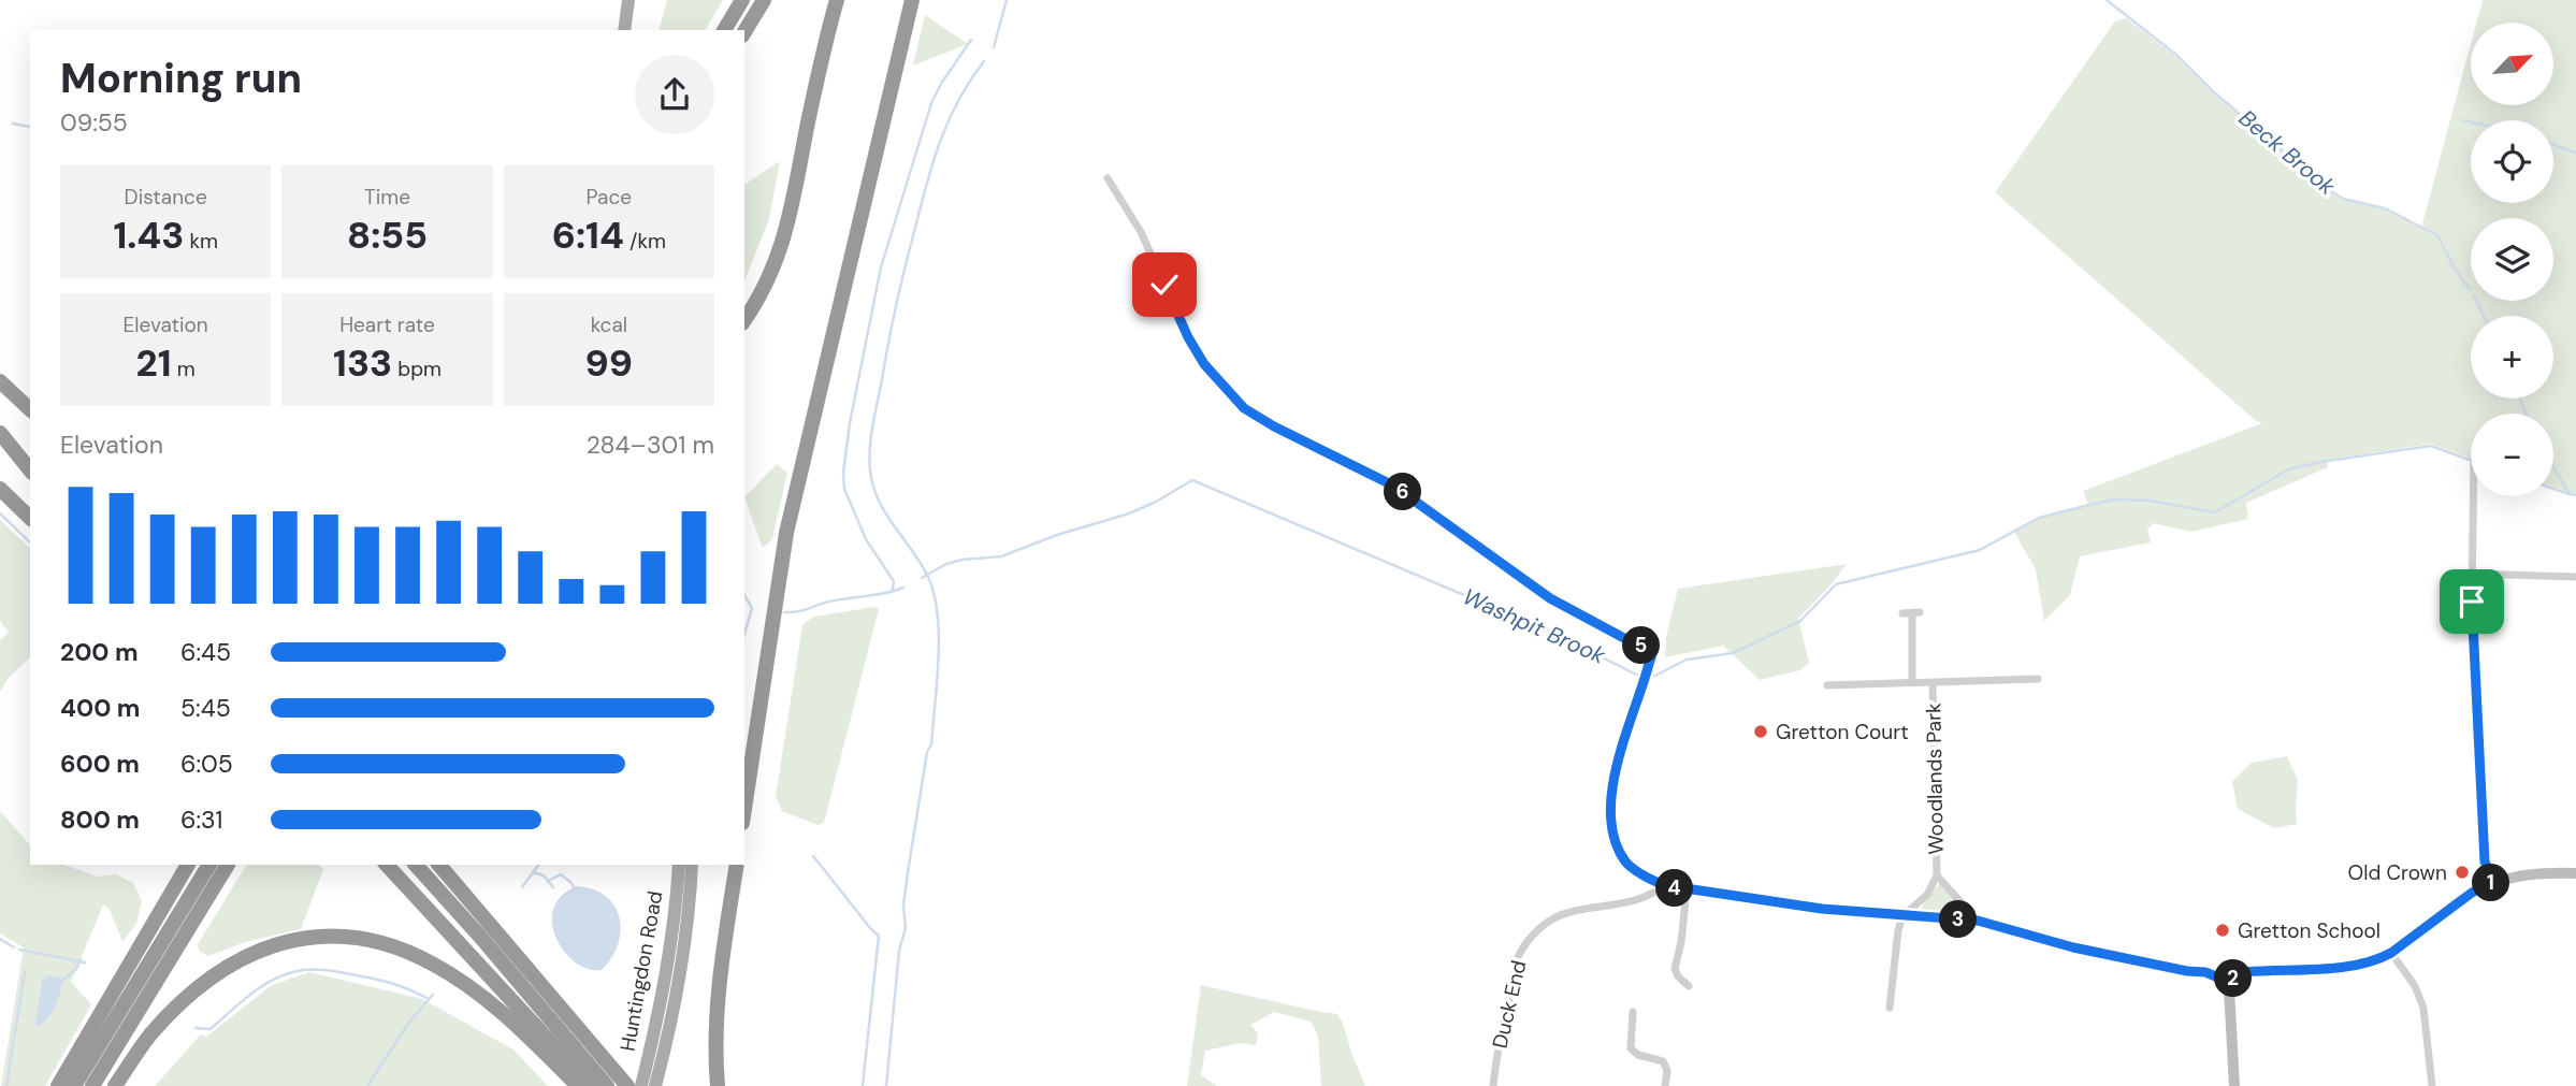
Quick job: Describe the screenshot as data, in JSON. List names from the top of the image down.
{
  "streets": {
    "main road": ["Huntingdon Road"],
    "street": ["Woodlands Park", "Duck End"]
  },
  "water": ["Beck Brook", "Washpit Brook"],
  "places": ["Gretton Court", "Old Crown", "Gretton School"],
  "north": "top right",
  "page": {
    "map_buttons": ["+", "−"],
    "heading": ["Morning run", "09:55"],
    "stats": [
      ["Distance", "1.43 km"],
      ["Time", "8:55"],
      ["Pace", "6:14 /km"],
      ["Elevation", "21 m"],
      ["Heart rate", "133 bpm"],
      ["kcal", "99"]
    ],
    "chart": ["Elevation", "284–301 m"],
    "pins": [
      "6",
      "5",
      "1",
      "4",
      "3",
      "2"
    ],
    "list": [
      {
        "name": "200 m",
        "note": "6:45"
      },
      {
        "name": "400 m",
        "note": "5:45"
      },
      {
        "name": "600 m",
        "note": "6:05"
      },
      {
        "name": "800 m",
        "note": "6:31"
      }
    ]
  }
}
